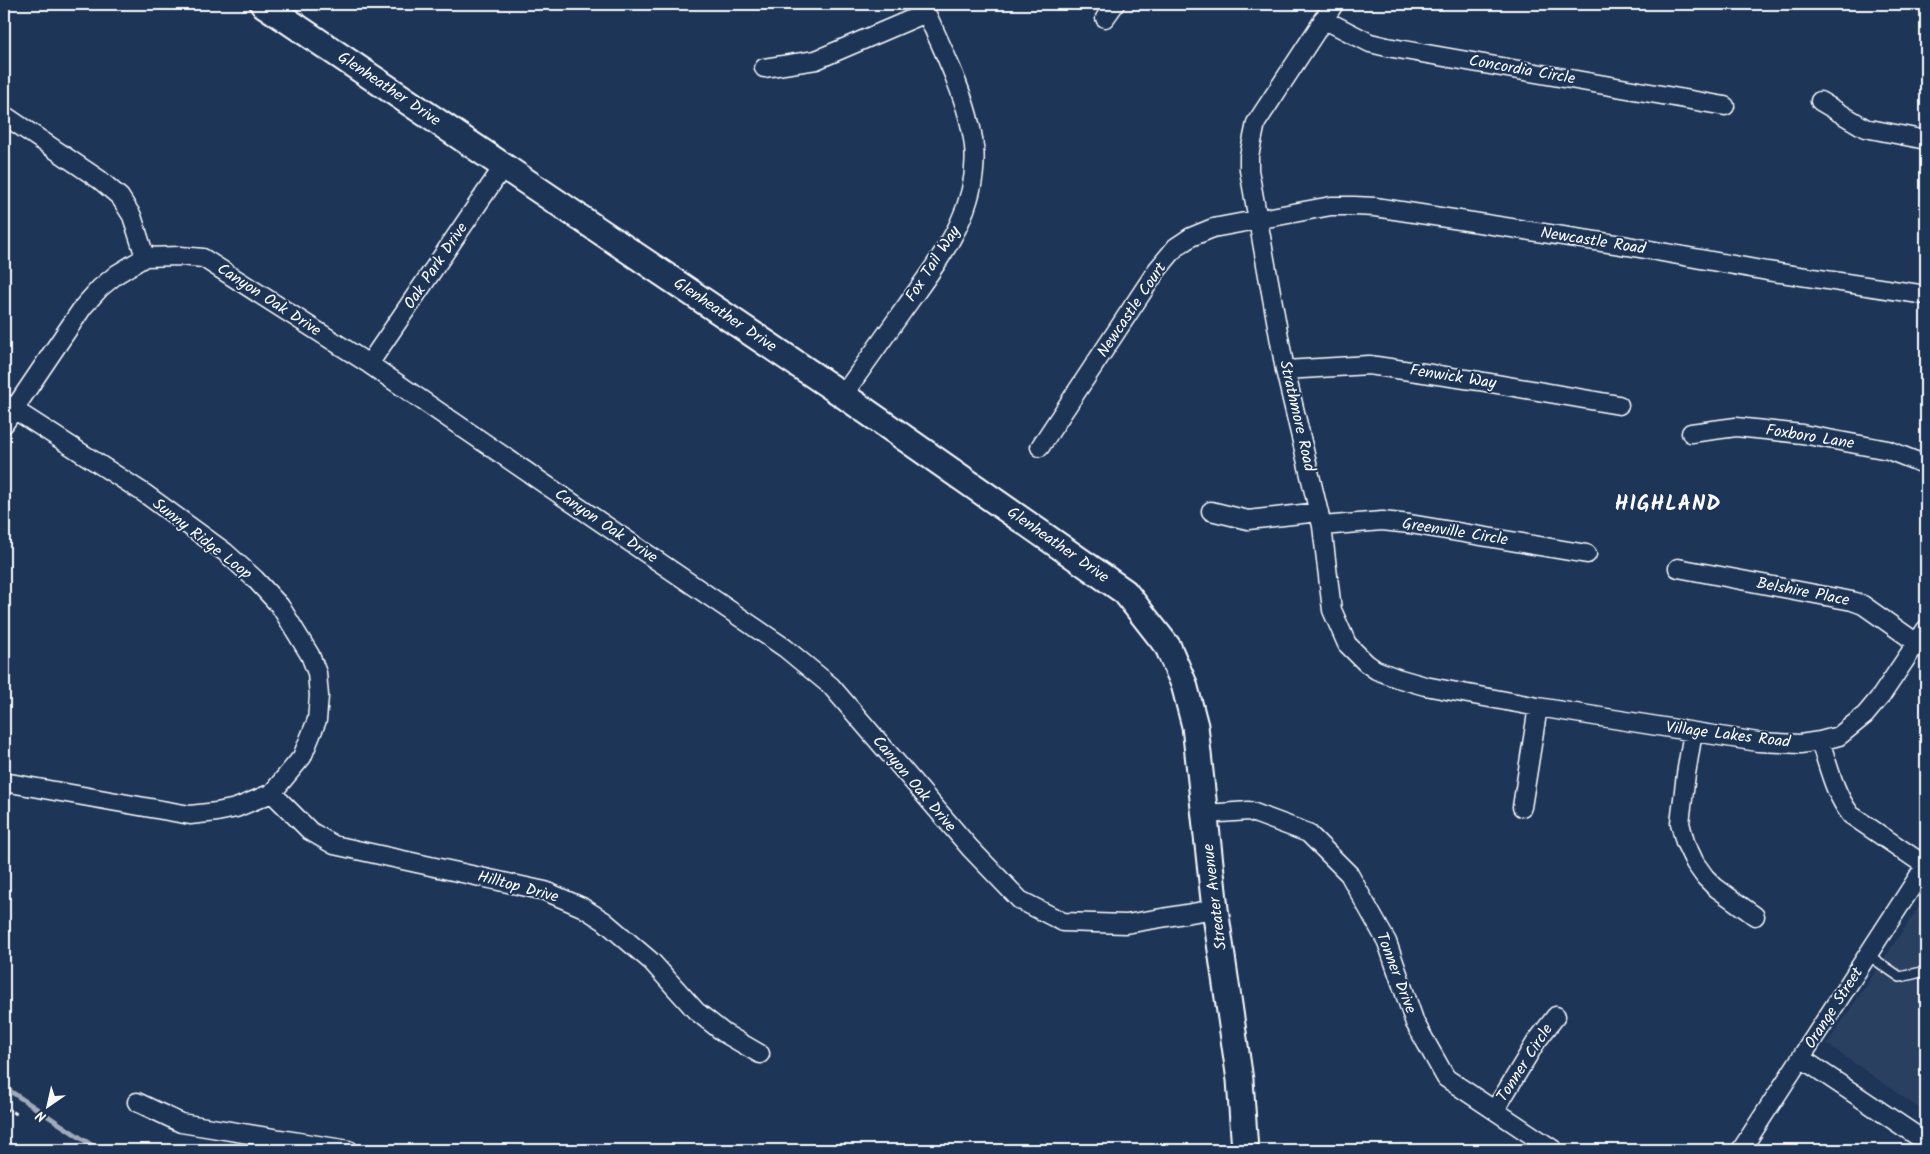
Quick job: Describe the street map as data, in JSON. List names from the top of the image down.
{
  "streets": {
    "street": [
      "Concordia Circle",
      "Glenheather Drive",
      "Newcastle Road",
      "Fox Tail Way",
      "Oak Park Drive",
      "Canyon Oak Drive",
      "Newcastle Court",
      "Fenwick Way",
      "Strathmore Road",
      "Foxboro Lane",
      "Greenville Circle",
      "Sunny Ridge Loop",
      "Belshire Place",
      "Village Lakes Road",
      "Hilltop Drive",
      "Streater Avenue",
      "Tonner Drive",
      "Orange Street",
      "Tonner Circle"
    ]
  },
  "crossings": [
    ["Concordia Circle", "Strathmore Road"],
    ["Glenheather Drive", "Fox Tail Way"],
    ["Glenheather Drive", "Oak Park Drive"],
    ["Glenheather Drive", "Streater Avenue"],
    ["Newcastle Road", "Newcastle Court"],
    ["Newcastle Road", "Strathmore Road"],
    ["Oak Park Drive", "Canyon Oak Drive"],
    ["Canyon Oak Drive", "Streater Avenue"],
    ["Newcastle Court", "Strathmore Road"],
    ["Fenwick Way", "Strathmore Road"],
    ["Strathmore Road", "Greenville Circle"],
    ["Strathmore Road", "Village Lakes Road"],
    ["Sunny Ridge Loop", "Hilltop Drive"],
    ["Belshire Place", "Village Lakes Road"],
    ["Streater Avenue", "Tonner Drive"],
    ["Tonner Drive", "Tonner Circle"]
  ],
  "districts": ["HIGHLAND"],
  "north": "bottom left"
}
